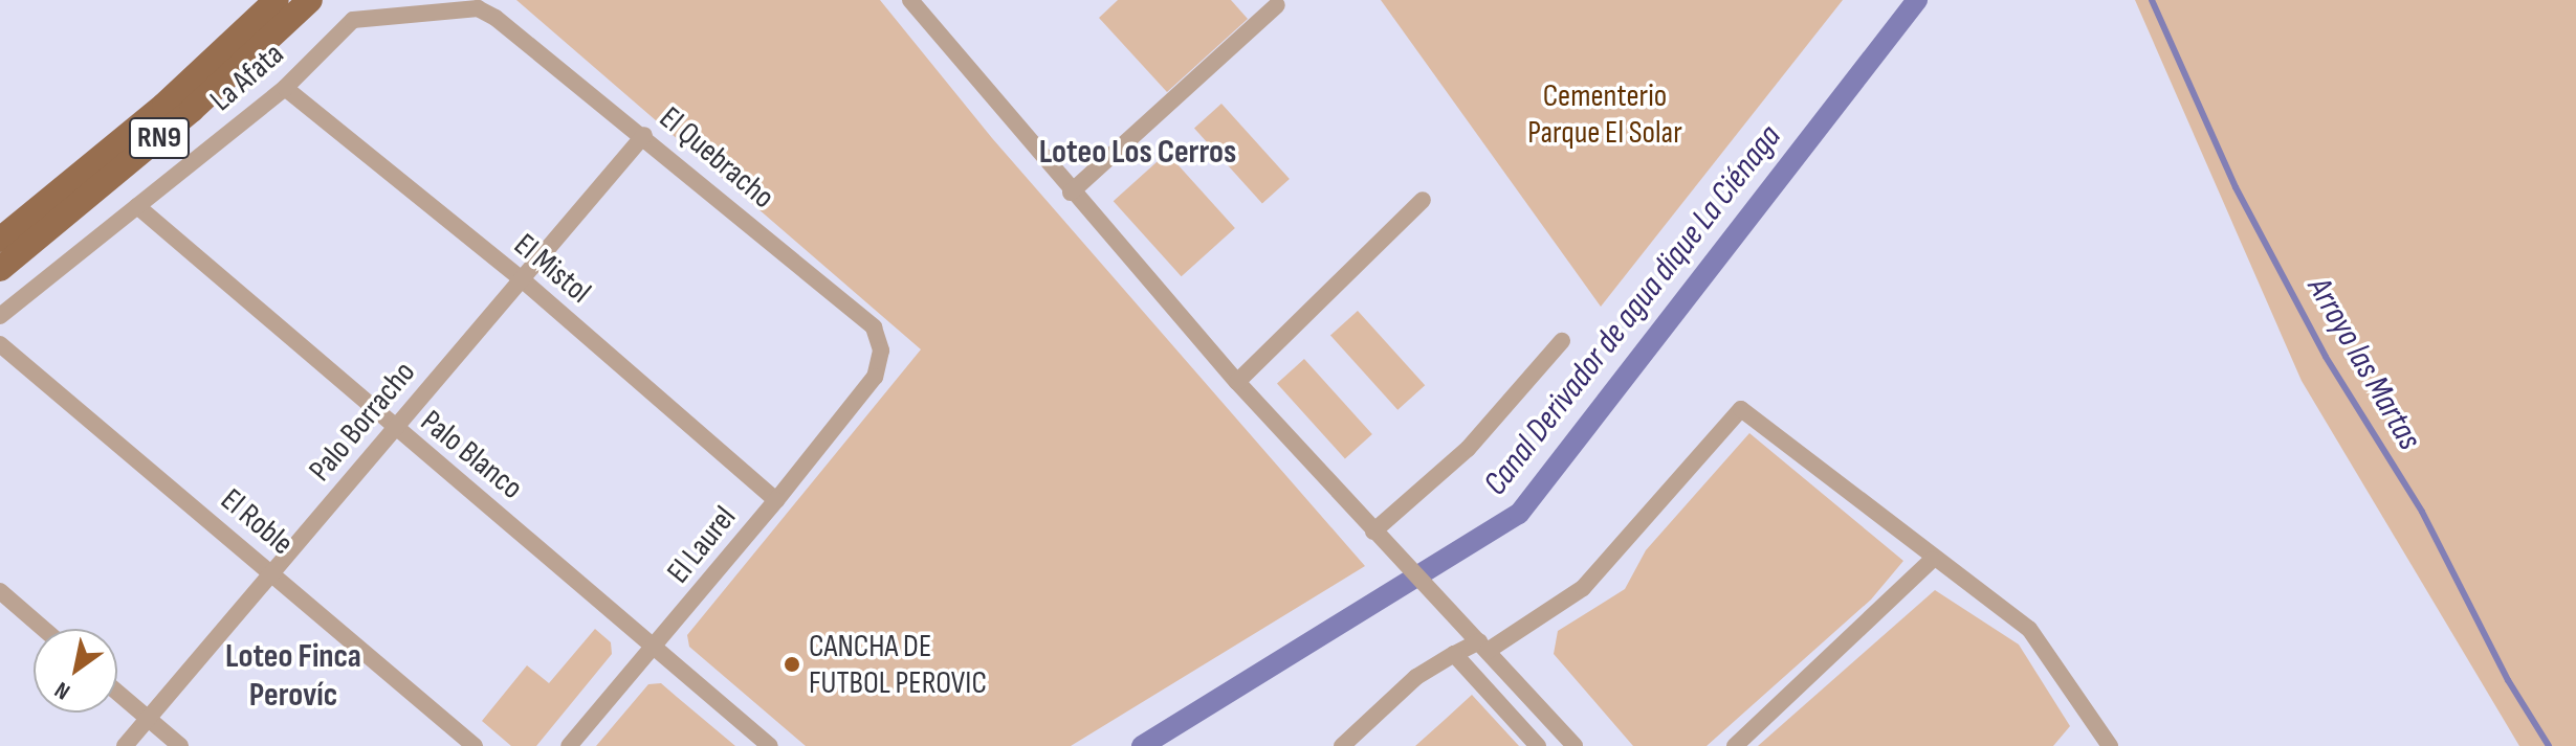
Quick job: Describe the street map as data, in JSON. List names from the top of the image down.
{
  "streets": {
    "main road": ["RN9"],
    "street": [
      "La Afata",
      "El Quebracho",
      "El Mistol",
      "Palo Borracho",
      "Palo Blanco",
      "El Roble",
      "El Laurel"
    ]
  },
  "crossings": [
    ["La Afata", "El Quebracho"],
    ["La Afata", "El Mistol"],
    ["La Afata", "Palo Blanco"],
    ["El Quebracho", "Palo Borracho"],
    ["El Quebracho", "El Laurel"],
    ["El Mistol", "Palo Borracho"],
    ["El Mistol", "El Laurel"],
    ["Palo Borracho", "Palo Blanco"],
    ["Palo Borracho", "El Roble"],
    ["Palo Blanco", "El Laurel"]
  ],
  "districts": ["Loteo Los Cerros", "Loteo Finca Perovíc"],
  "water": ["Canal Derivador de agua dique La Ciénaga", "Arroyo las Martas"],
  "parks": ["Cementerio Parque El Solar"],
  "places": ["CANCHA DE FUTBOL PEROVIC"],
  "north": "bottom left"
}
